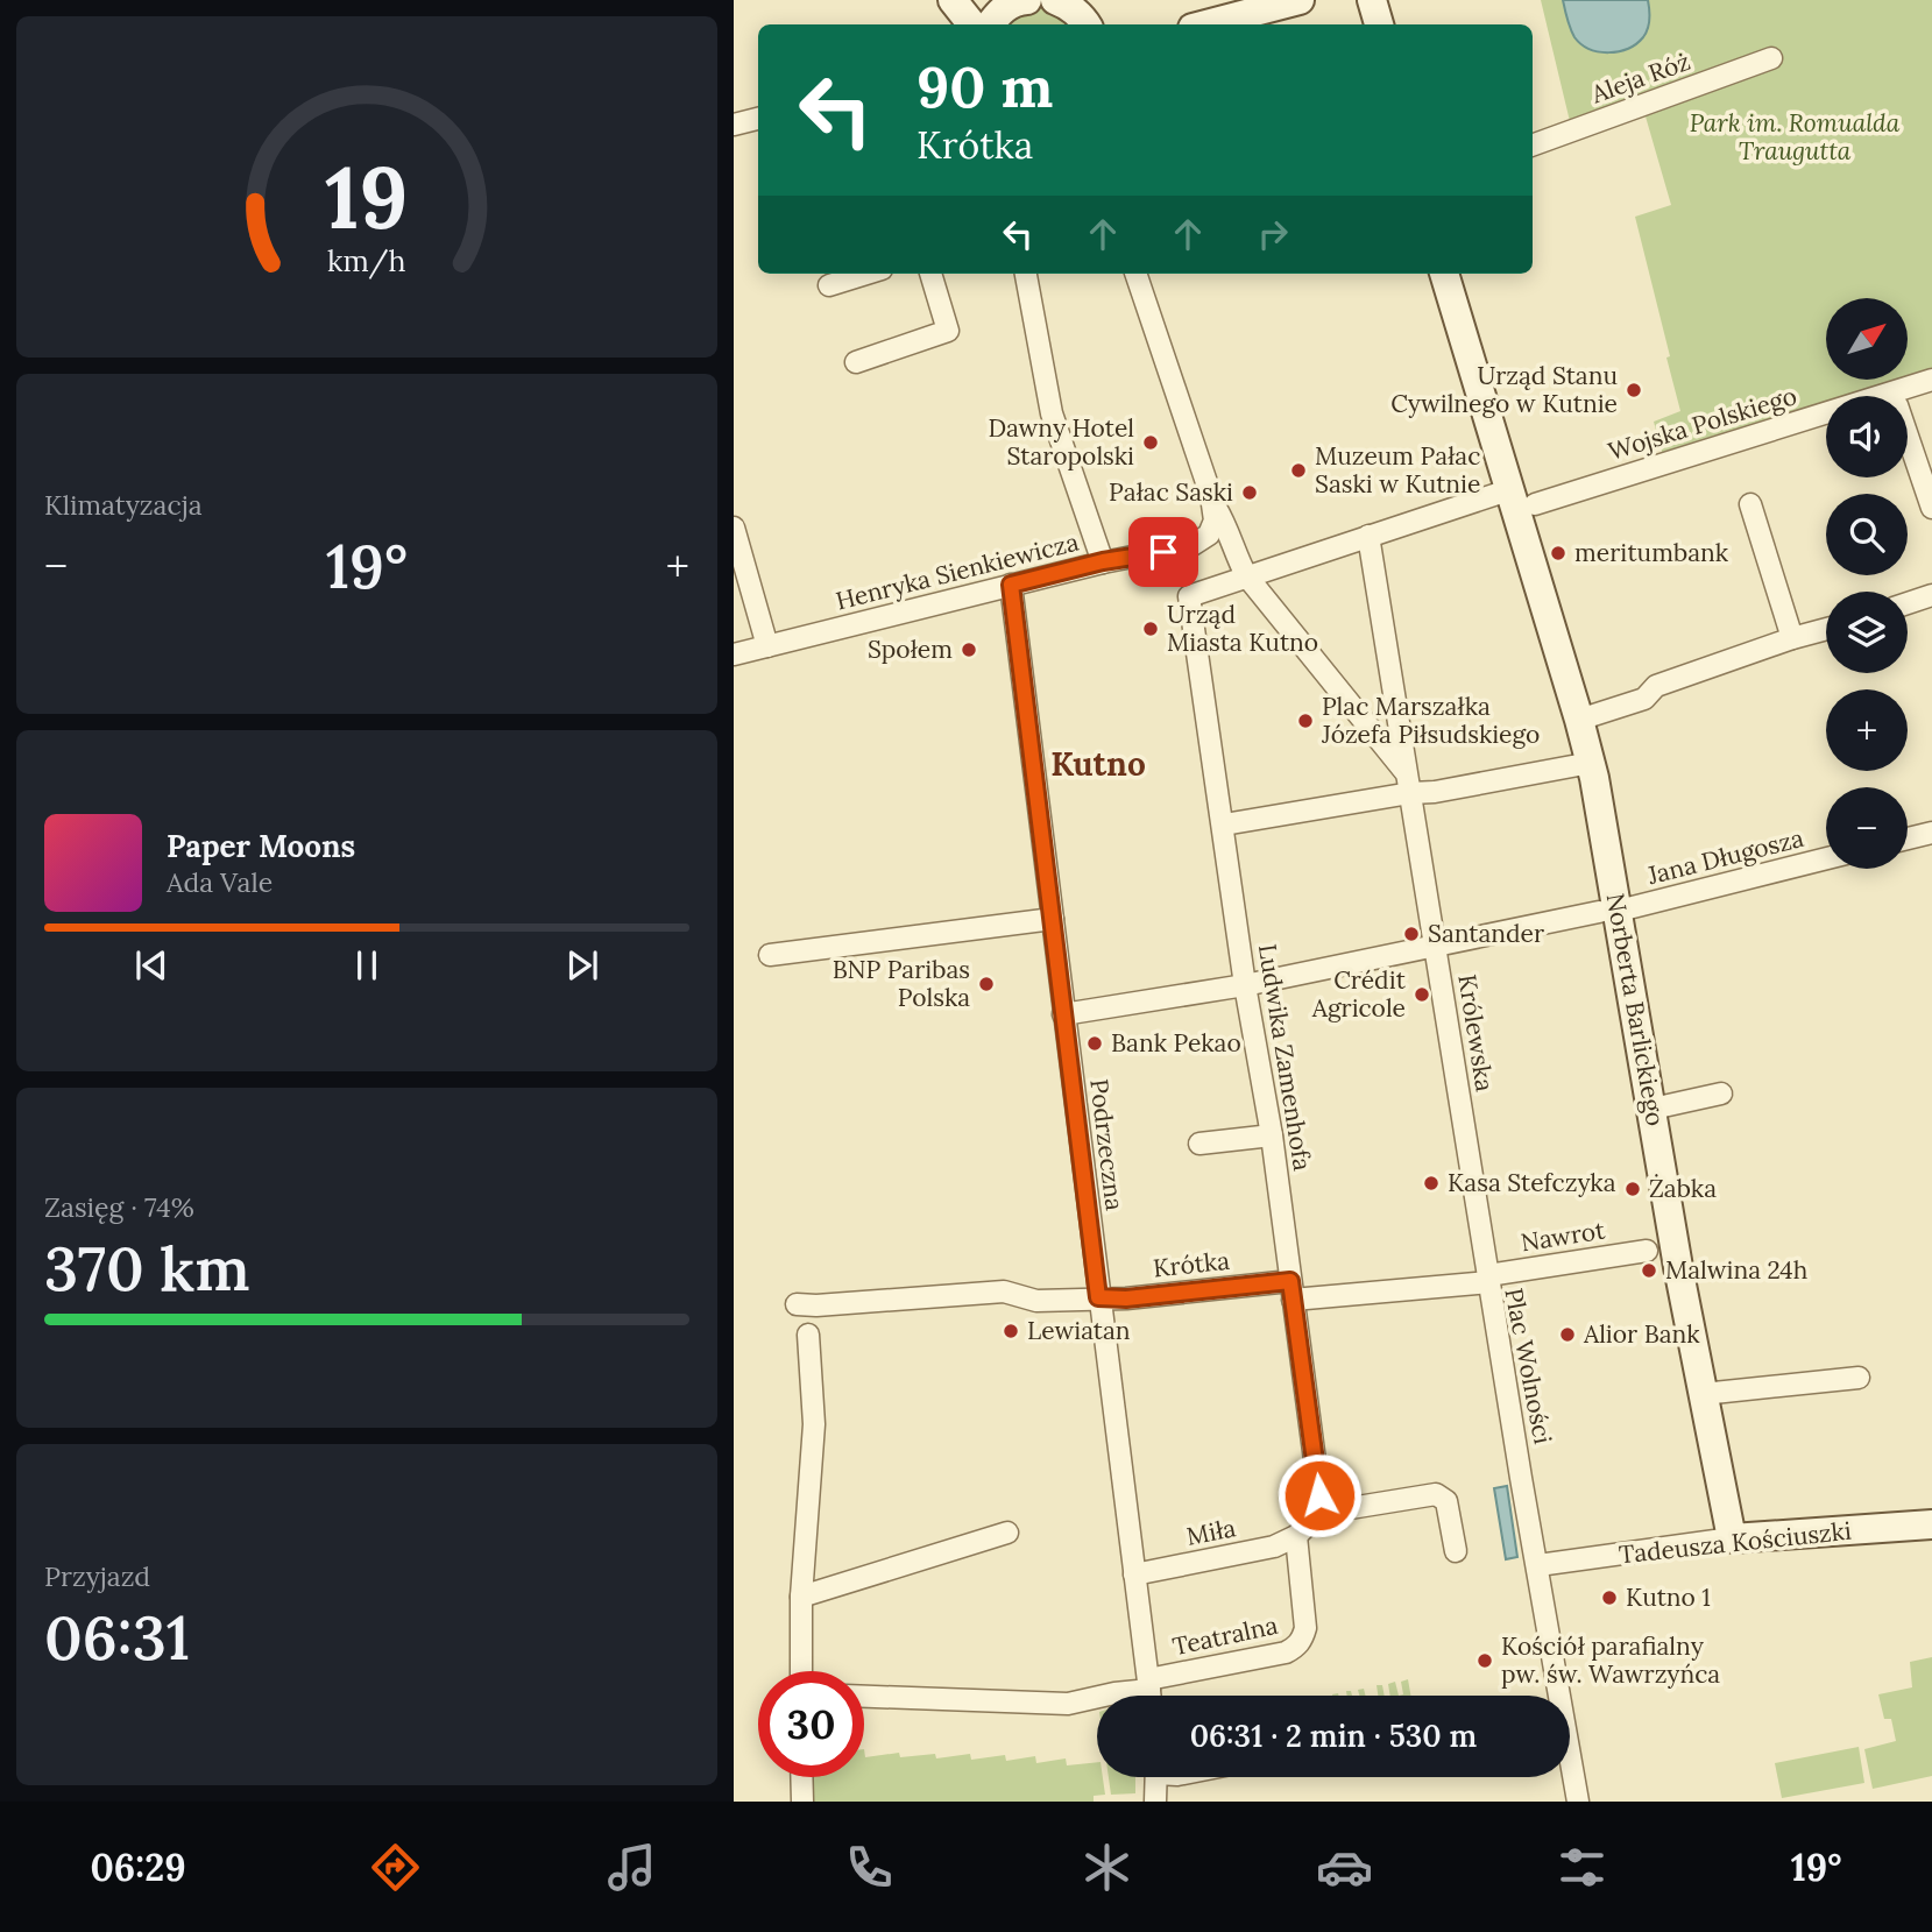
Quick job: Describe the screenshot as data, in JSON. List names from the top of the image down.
{
  "streets": {
    "street": [
      "Aleja Róż",
      "Wojska Polskiego",
      "Henryka Sienkiewicza",
      "Jana Długosza",
      "Norberta Barlickiego",
      "Królewska",
      "Ludwika Zamenhofa",
      "Podrzeczna",
      "Nawrot",
      "Krótka",
      "Plac Wolności",
      "Miła",
      "Tadeusza Kościuszki",
      "Teatralna"
    ]
  },
  "crossings": [
    ["Henryka Sienkiewicza", "Podrzeczna"],
    ["Jana Długosza", "Norberta Barlickiego"],
    ["Jana Długosza", "Królewska"],
    ["Jana Długosza", "Ludwika Zamenhofa"],
    ["Jana Długosza", "Podrzeczna"],
    ["Norberta Barlickiego", "Tadeusza Kościuszki"],
    ["Królewska", "Nawrot"],
    ["Królewska", "Plac Wolności"],
    ["Ludwika Zamenhofa", "Krótka"],
    ["Ludwika Zamenhofa", "Plac Wolności"],
    ["Podrzeczna", "Krótka"],
    ["Podrzeczna", "Miła"],
    ["Podrzeczna", "Teatralna"],
    ["Nawrot", "Plac Wolności"],
    ["Krótka", "Plac Wolności"],
    ["Plac Wolności", "Tadeusza Kościuszki"],
    ["Miła", "Teatralna"]
  ],
  "districts": ["Kutno"],
  "parks": ["Park im. Romualda Traugutta"],
  "places": [
    "Urząd Stanu Cywilnego w Kutnie",
    "Dawny Hotel Staropolski",
    "Muzeum Pałac Saski w Kutnie",
    "Pałac Saski",
    "meritumbank",
    "Urząd Miasta Kutno",
    "Społem",
    "Plac Marszałka Józefa Piłsudskiego",
    "Santander",
    "BNP Paribas Polska",
    "Crédit Agricole",
    "Bank Pekao",
    "Kasa Stefczyka",
    "Żabka",
    "Malwina 24h",
    "Lewiatan",
    "Alior Bank",
    "Kutno 1",
    "Kościół parafialny pw. św. Wawrzyńca"
  ],
  "north": "top right",
  "page": {
    "turn": ["90 m", "Krótka"],
    "map_buttons": ["+", "−"],
    "tile": [
      "Klimatyzacja",
      ["Zasięg · 74%", "370 km"],
      ["Przyjazd", "06:31"]
    ],
    "heat": ["−", "19°", "+"],
    "song": ["Paper Moons", "Ada Vale"],
    "limit": "30",
    "trip": "06:31 · 2 min · 530 m",
    "tabs": ["06:29", "19°"],
    "gauge": ["19", "km/h"]
  }
}
